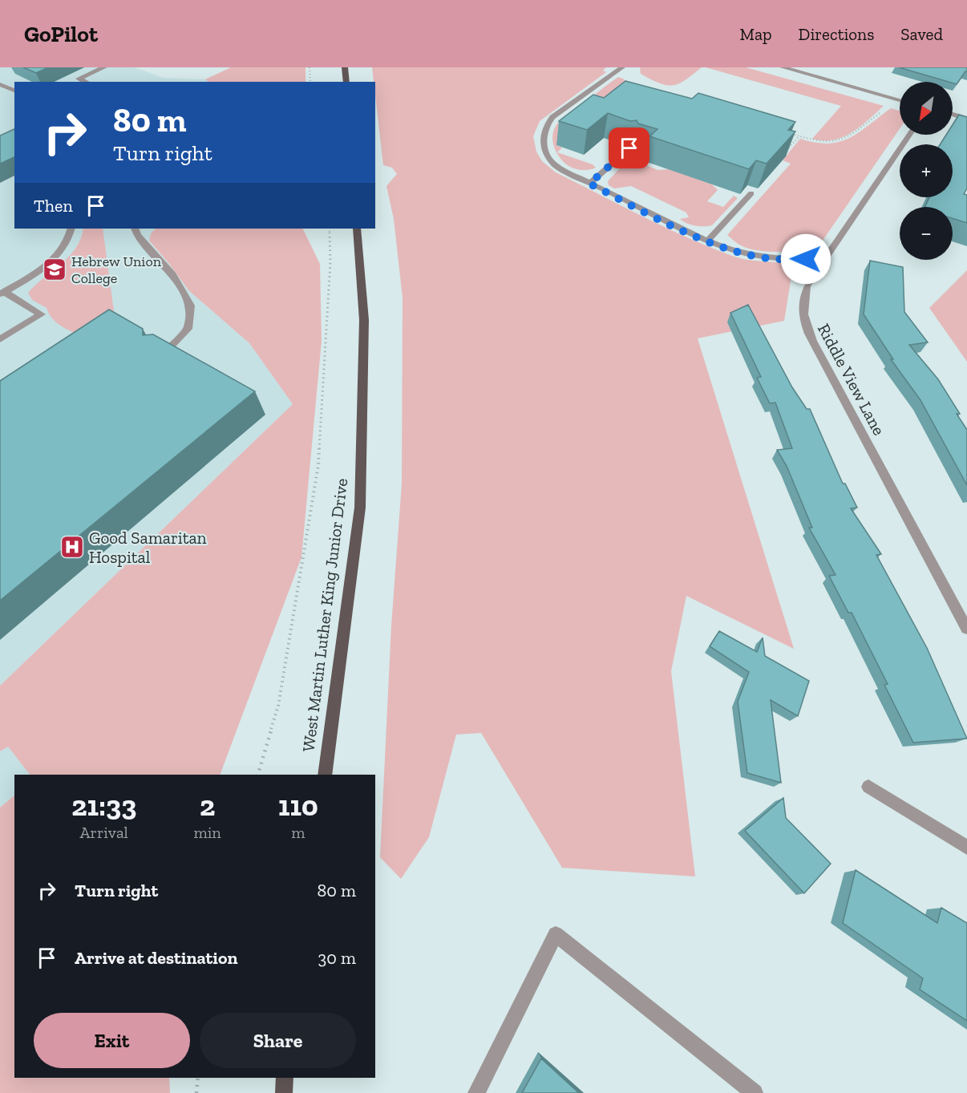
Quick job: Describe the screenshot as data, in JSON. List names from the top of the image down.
{
  "streets": {
    "main road": ["West Martin Luther King Junior Drive"],
    "street": ["Riddle View Lane"]
  },
  "places": {
    "school or university": ["Hebrew Union College"],
    "hospital": ["Good Samaritan Hospital"]
  },
  "north": "bottom left",
  "page": {
    "header": "GoPilot",
    "nav": ["Map", "Directions", "Saved"],
    "map_buttons": ["+", "−"],
    "turn": ["80 m", "Turn right"],
    "then": "Then",
    "eta": [
      "21:33",
      "Arrival",
      "2",
      "min",
      "110",
      "m"
    ],
    "list": [
      {
        "name": "Turn right",
        "value": "80 m"
      },
      {
        "name": "Arrive at destination",
        "value": "30 m"
      }
    ],
    "buttons": ["Exit", "Share"]
  }
}
